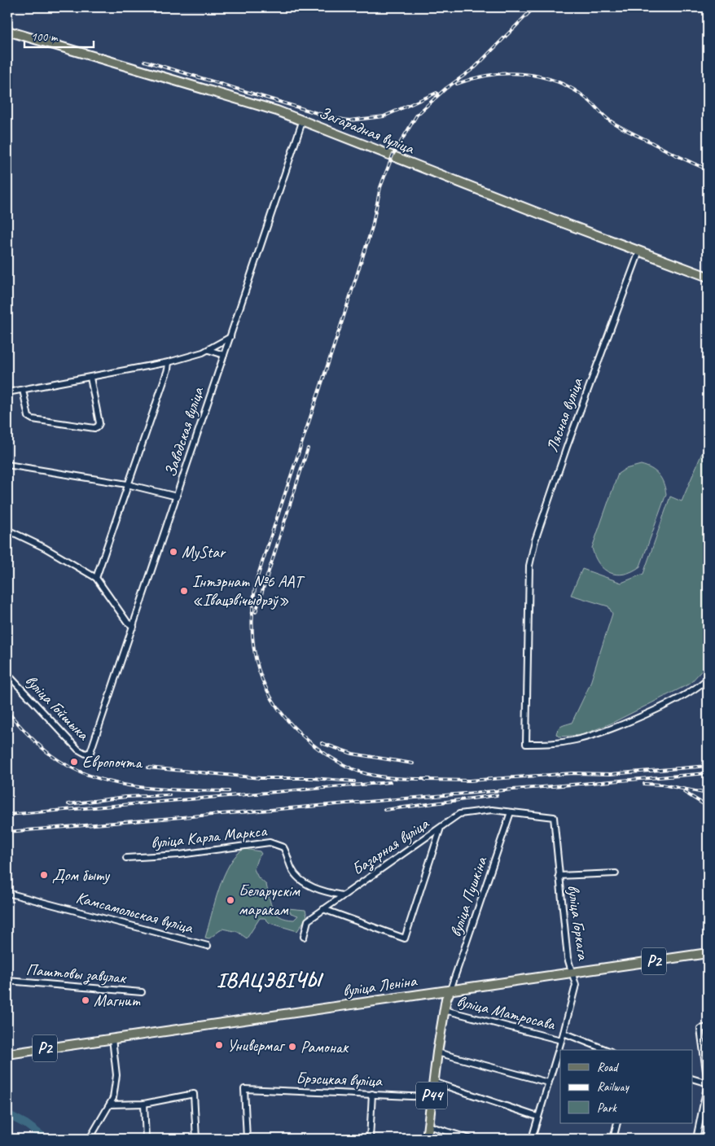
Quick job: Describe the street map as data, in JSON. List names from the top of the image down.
{
  "streets": {
    "main road": [
      "Загарадная вуліца",
      "Р2",
      "вуліца Леніна",
      "Р44"
    ],
    "street": [
      "Лясная вуліца",
      "Заводская вуліца",
      "вуліца Гойшыка",
      "вуліца Карла Маркса",
      "Базарная вуліца",
      "вуліца Пушкіна",
      "Камсамольская вуліца",
      "вуліца Горкага",
      "Паштовы завулак",
      "вуліца Матросава",
      "Брэсцкая вуліца"
    ]
  },
  "crossings": [
    ["Загарадная вуліца", "Лясная вуліца"],
    ["Загарадная вуліца", "Заводская вуліца"],
    ["Заводская вуліца", "вуліца Гойшыка"],
    ["вуліца Карла Маркса", "Базарная вуліца"],
    ["Базарная вуліца", "вуліца Пушкіна"],
    ["Базарная вуліца", "вуліца Горкага"],
    ["вуліца Пушкіна", "вуліца Леніна"],
    ["вуліца Пушкіна", "Р44"],
    ["вуліца Горкага", "вуліца Леніна"],
    ["вуліца Горкага", "вуліца Матросава"],
    ["вуліца Леніна", "Р44"],
    ["вуліца Матросава", "Р44"],
    ["Брэсцкая вуліца", "Р44"]
  ],
  "districts": ["ІВАЦЭВІЧЫ"],
  "places": [
    "MyStar",
    "Інтэрнат №6 ААТ «Івацэвічыдрэў»",
    "Европочта",
    "Дом быту",
    "Беларускім маракам",
    "Магнит",
    "Универмаг",
    "Рамонак"
  ],
  "legend": ["Road", "Railway", "Park"],
  "scale_bar": "100 m"
}
